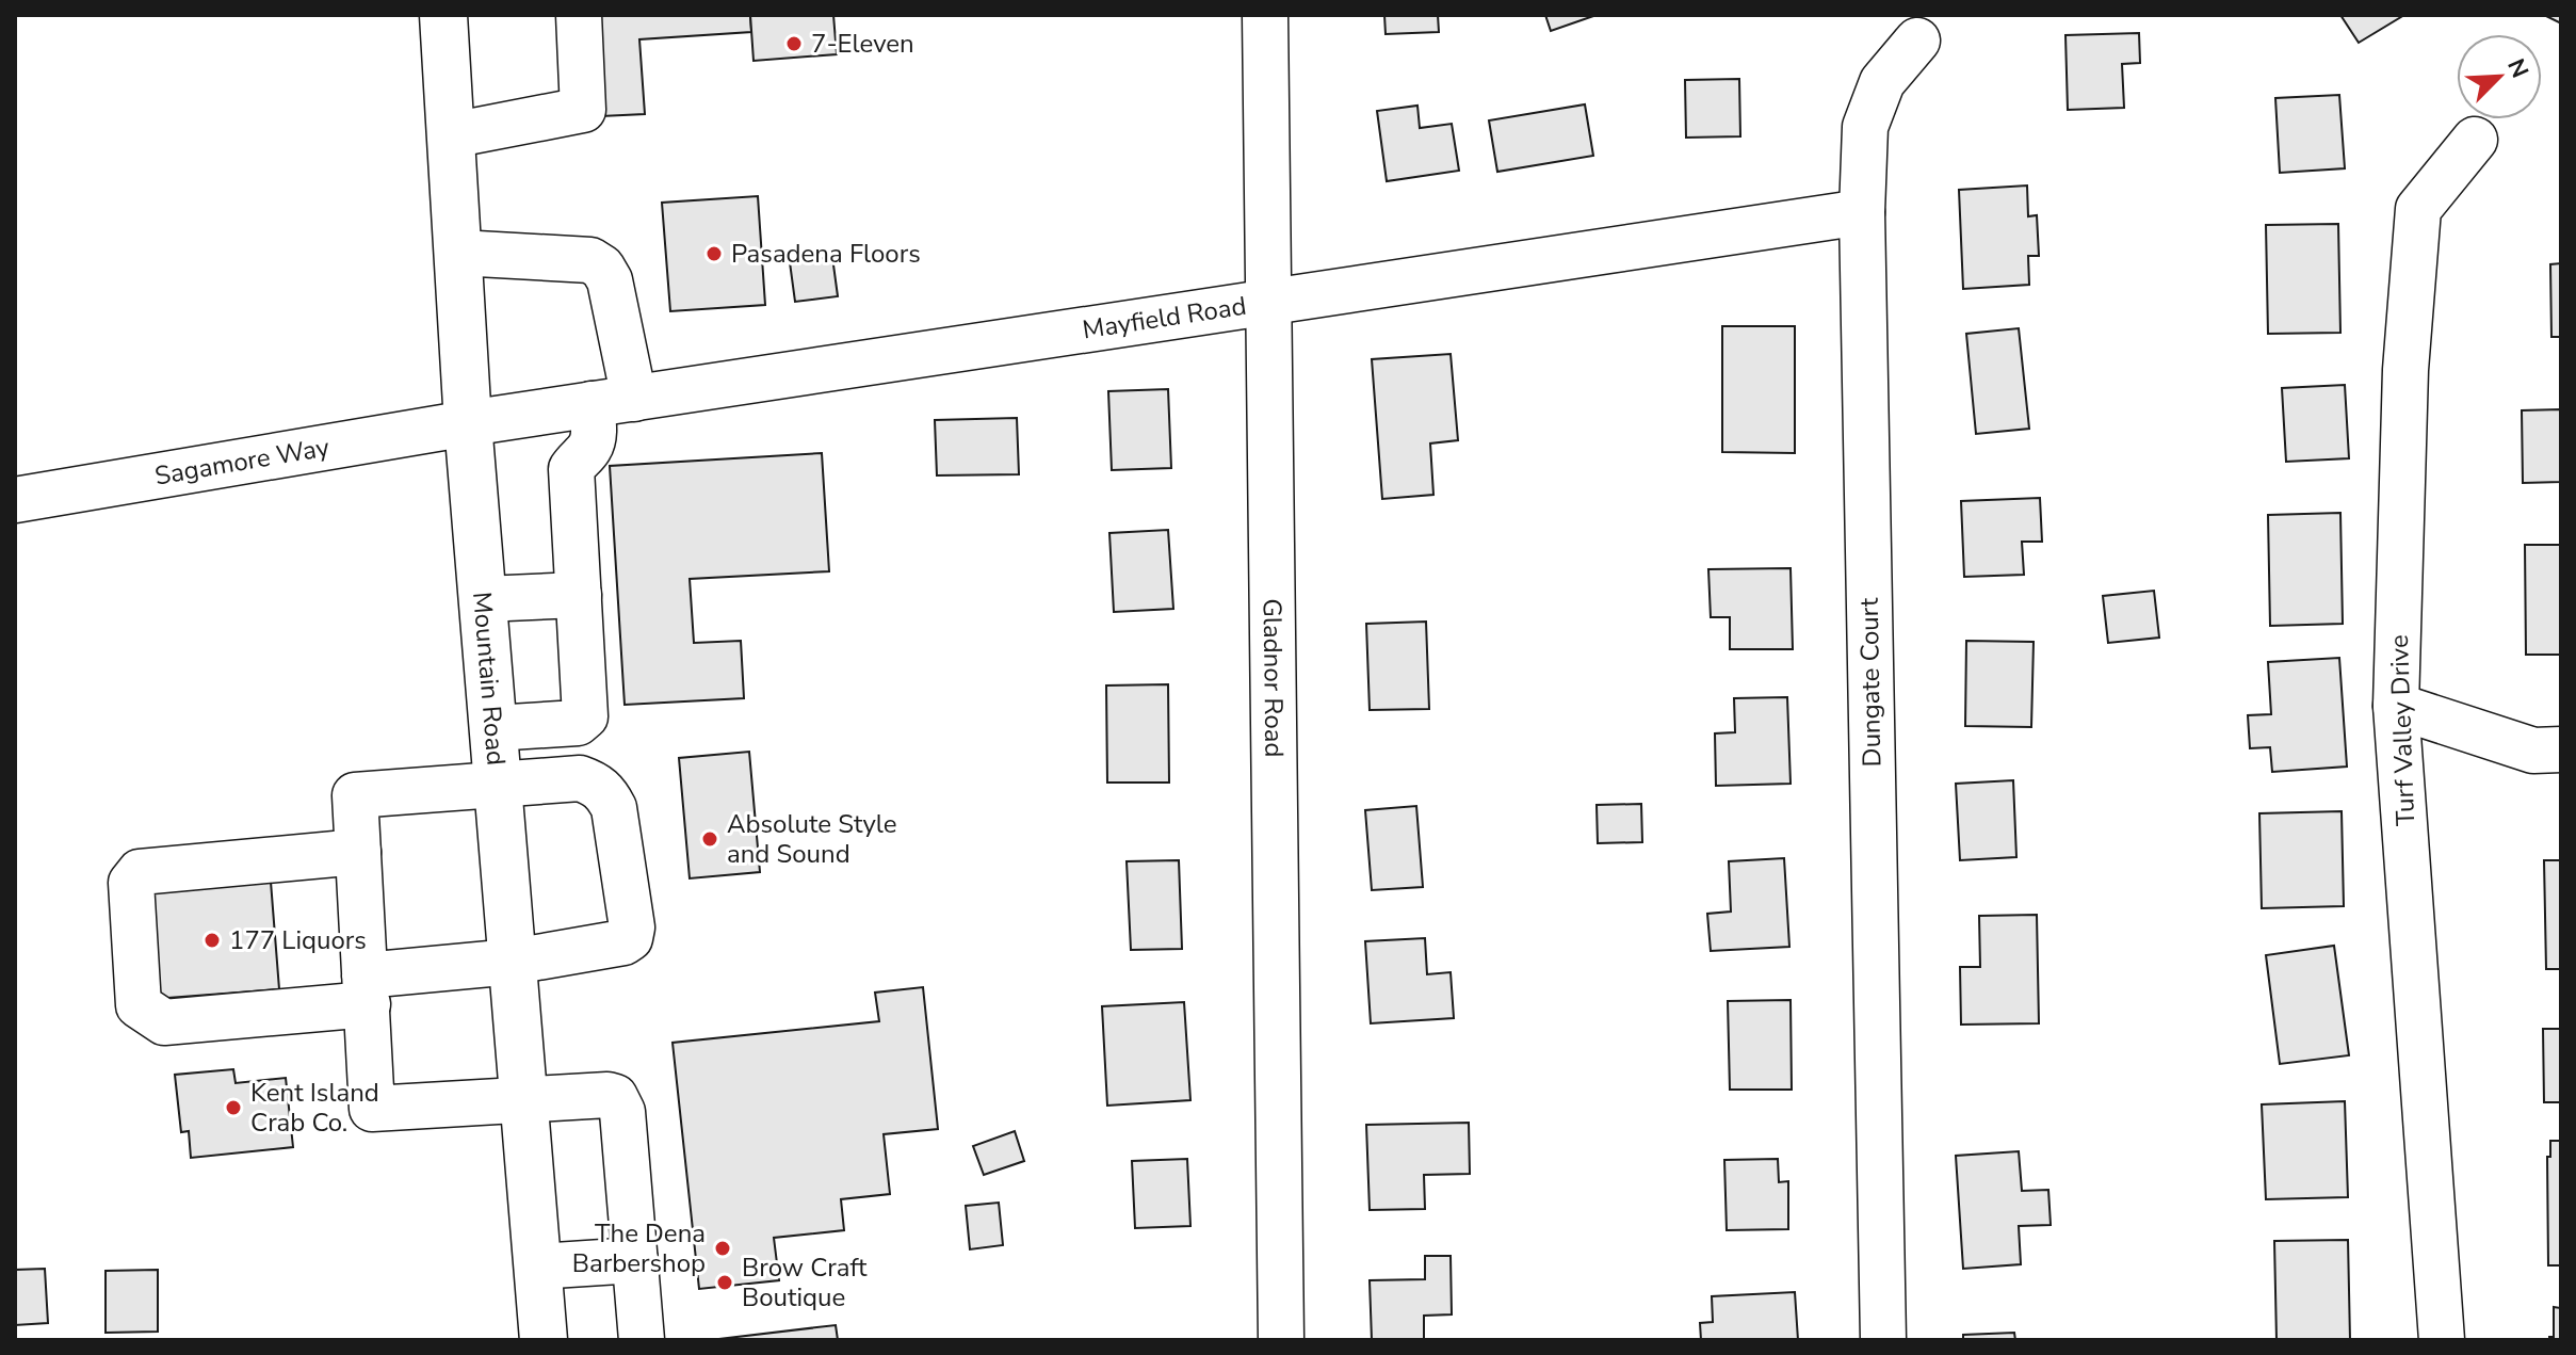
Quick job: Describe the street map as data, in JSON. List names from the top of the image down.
{
  "streets": {
    "main road": ["Mountain Road"],
    "street": [
      "Mayfield Road",
      "Sagamore Way",
      "Gladnor Road",
      "Dungate Court",
      "Turf Valley Drive"
    ]
  },
  "crossings": [
    ["Mayfield Road", "Sagamore Way"],
    ["Mayfield Road", "Mountain Road"],
    ["Mayfield Road", "Gladnor Road"],
    ["Mayfield Road", "Dungate Court"],
    ["Sagamore Way", "Mountain Road"]
  ],
  "places": [
    "7-Eleven",
    "Pasadena Floors",
    "Absolute Style and Sound",
    "177 Liquors",
    "Kent Island Crab Co.",
    "The Dena Barbershop",
    "Brow Craft Boutique"
  ],
  "north": "top right"
}
